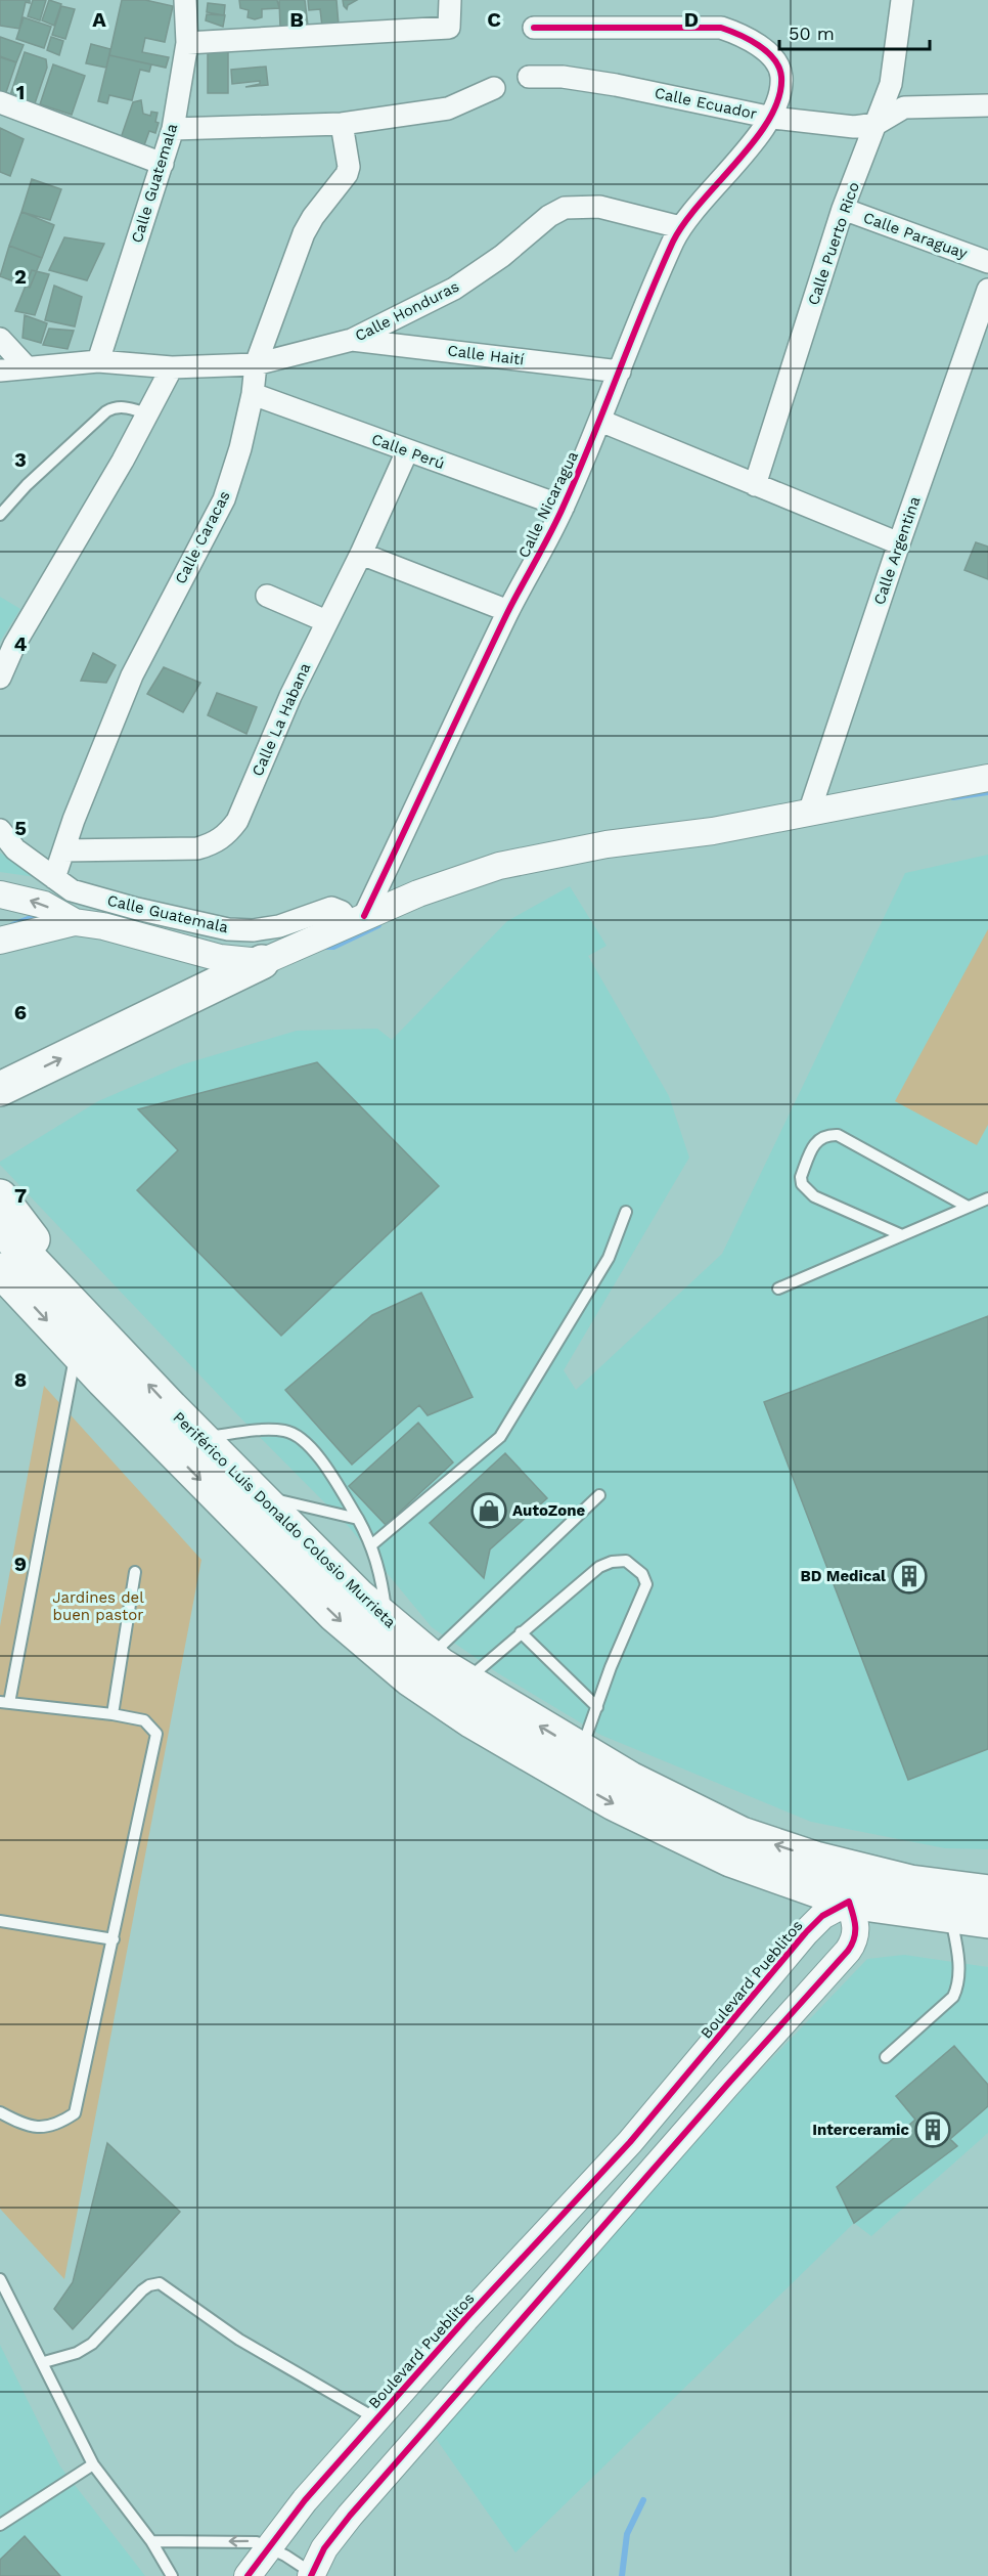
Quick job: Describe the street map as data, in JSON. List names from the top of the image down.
{
  "streets": {
    "main road": ["Periférico Luis Donaldo Colosio Murrieta"],
    "street": [
      "Calle Ecuador",
      "Calle Guatemala",
      "Calle Paraguay",
      "Calle Puerto Rico",
      "Calle Honduras",
      "Calle Haití",
      "Calle Perú",
      "Calle Nicaragua",
      "Calle Caracas",
      "Calle Argentina",
      "Calle La Habana",
      "Boulevard Pueblitos"
    ]
  },
  "crossings": [
    ["Calle Ecuador", "Calle Puerto Rico"],
    ["Calle Ecuador", "Calle Nicaragua"],
    ["Calle Guatemala", "Calle Honduras"],
    ["Calle Guatemala", "Calle Nicaragua"],
    ["Calle Guatemala", "Calle Caracas"],
    ["Calle Paraguay", "Calle Puerto Rico"],
    ["Calle Honduras", "Calle Haití"],
    ["Calle Honduras", "Calle Nicaragua"],
    ["Calle Honduras", "Calle Caracas"],
    ["Calle Haití", "Calle Nicaragua"],
    ["Calle Perú", "Calle Nicaragua"],
    ["Calle Perú", "Calle Caracas"],
    ["Calle Perú", "Calle La Habana"],
    ["Calle Caracas", "Calle La Habana"],
    ["Periférico Luis Donaldo Colosio Murrieta", "Boulevard Pueblitos"]
  ],
  "parks": ["Jardines del buen pastor"],
  "places": {
    "shop": ["AutoZone"],
    "building": ["BD Medical", "Interceramic"]
  },
  "scale_bar": "50 m",
  "grid": {
    "columns": [
      "A",
      "B",
      "C",
      "D"
    ],
    "rows": [
      "1",
      "2",
      "3",
      "4",
      "5",
      "6",
      "7",
      "8",
      "9"
    ]
  }
}
